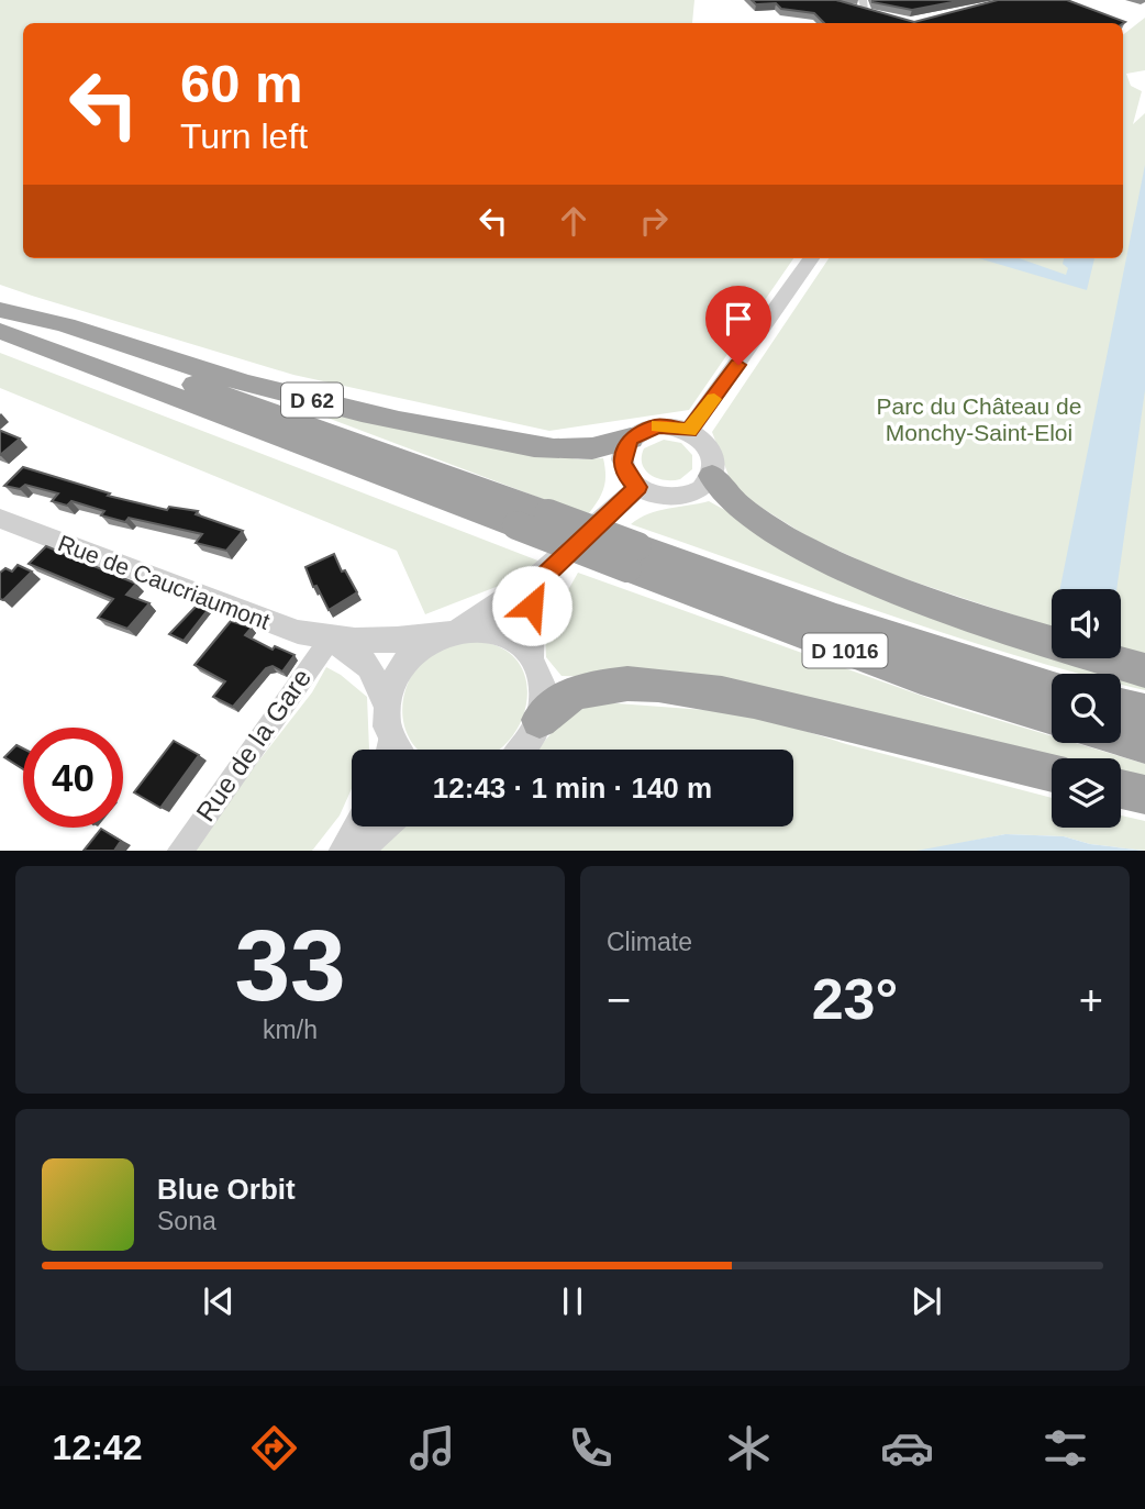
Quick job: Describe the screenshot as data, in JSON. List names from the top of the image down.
{
  "streets": {
    "highway": ["D 62", "D 1016"],
    "street": ["Rue de Caucriaumont", "Rue de la Gare"]
  },
  "crossings": [
    ["D 62", "D 1016"],
    ["Rue de Caucriaumont", "Rue de la Gare"]
  ],
  "parks": ["Parc du Château de Monchy-Saint-Eloi"],
  "page": {
    "turn": ["60 m", "Turn left"],
    "limit": "40",
    "trip": "12:43 · 1 min · 140 m",
    "tile": [
      ["33", "km/h"],
      "Climate"
    ],
    "heat": ["−", "23°", "+"],
    "song": ["Blue Orbit", "Sona"],
    "tabs": "12:42"
  }
}
